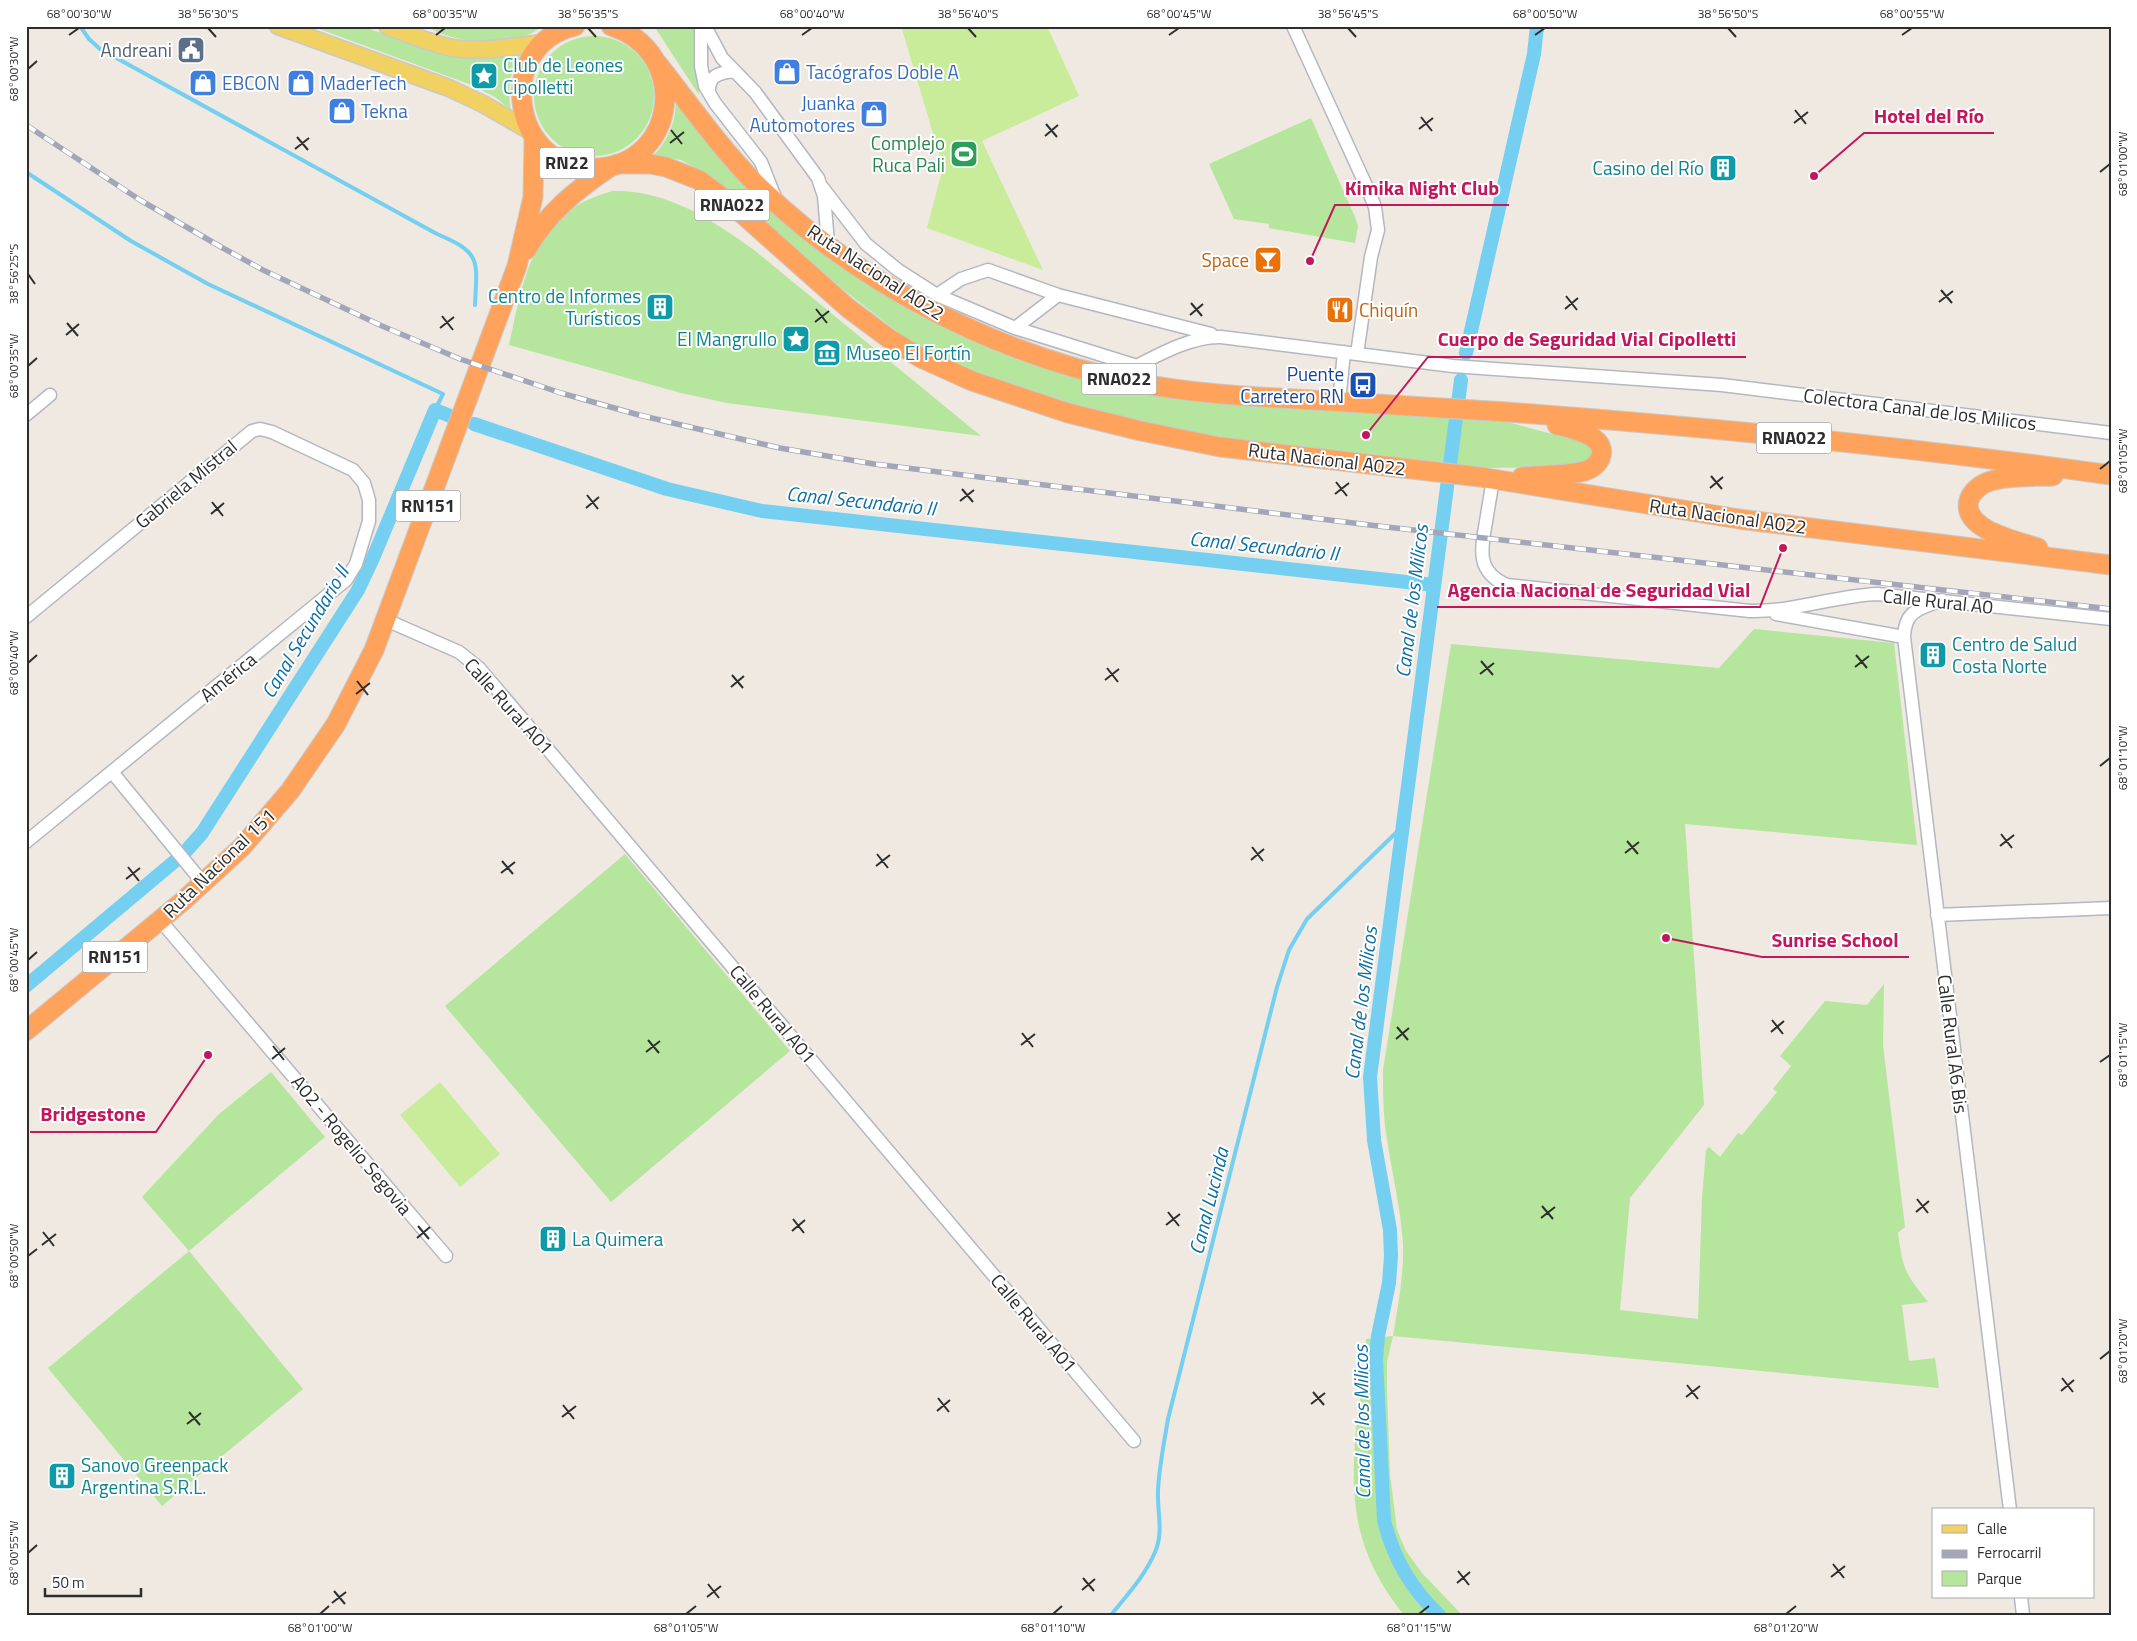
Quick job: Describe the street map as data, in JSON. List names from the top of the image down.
{
  "streets": {
    "highway": [
      "RN22",
      "RNA022",
      "Ruta Nacional A022",
      "RN151",
      "Ruta Nacional 151"
    ],
    "street": [
      "Colectora Canal de los Milicos",
      "Gabriela Mistral",
      "Calle Rural A0",
      "América",
      "Calle Rural A01",
      "Calle Rural A6 Bis",
      "A02 - Rogelio Segovia"
    ]
  },
  "crossings": [
    ["RN22", "Ruta Nacional A022"],
    ["RN22", "Ruta Nacional 151"],
    ["Ruta Nacional A022", "Calle Rural A0"],
    ["Ruta Nacional A022", "Ruta Nacional 151"],
    ["Gabriela Mistral", "América"],
    ["Calle Rural A0", "Calle Rural A6 Bis"],
    ["Calle Rural A01", "Ruta Nacional 151"],
    ["Ruta Nacional 151", "A02 - Rogelio Segovia"]
  ],
  "water": ["Canal Secundario II", "Canal de los Milicos", "Canal Lucinda"],
  "places": {
    "public building": ["Andreani"],
    "shop": [
      "Tacógrafos Doble A",
      "EBCON",
      "MaderTech",
      "Tekna",
      "Juanka Automotores"
    ],
    "place": ["Club de Leones Cipolletti", "El Mangrullo"],
    "sports": ["Complejo Ruca Pali"],
    "building": [
      "Casino del Río",
      "Centro de Informes Turísticos",
      "Centro de Salud Costa Norte",
      "La Quimera",
      "Sanovo Greenpack Argentina S.R.L."
    ],
    "other": [
      "Hotel del Río",
      "Kimika Night Club",
      "Cuerpo de Seguridad Vial Cipolletti",
      "Agencia Nacional de Seguridad Vial",
      "Sunrise School",
      "Bridgestone"
    ],
    "bar": ["Space"],
    "restaurant": ["Chiquín"],
    "museum": ["Museo El Fortín"],
    "bus stop": ["Puente Carretero RN"]
  },
  "legend": ["Calle", "Ferrocarril", "Parque"],
  "scale_bar": "50 m",
  "coordinates": [
    "68°00'30\"W",
    "38°56'30\"S",
    "68°00'35\"W",
    "38°56'35\"S",
    "68°00'40\"W",
    "38°56'40\"S",
    "68°00'45\"W",
    "38°56'45\"S",
    "68°00'50\"W",
    "38°56'50\"S",
    "68°00'55\"W",
    "68°01'00\"W",
    "38°56'25\"S",
    "68°01'05\"W",
    "68°01'10\"W",
    "68°01'15\"W",
    "68°01'20\"W"
  ]
}
